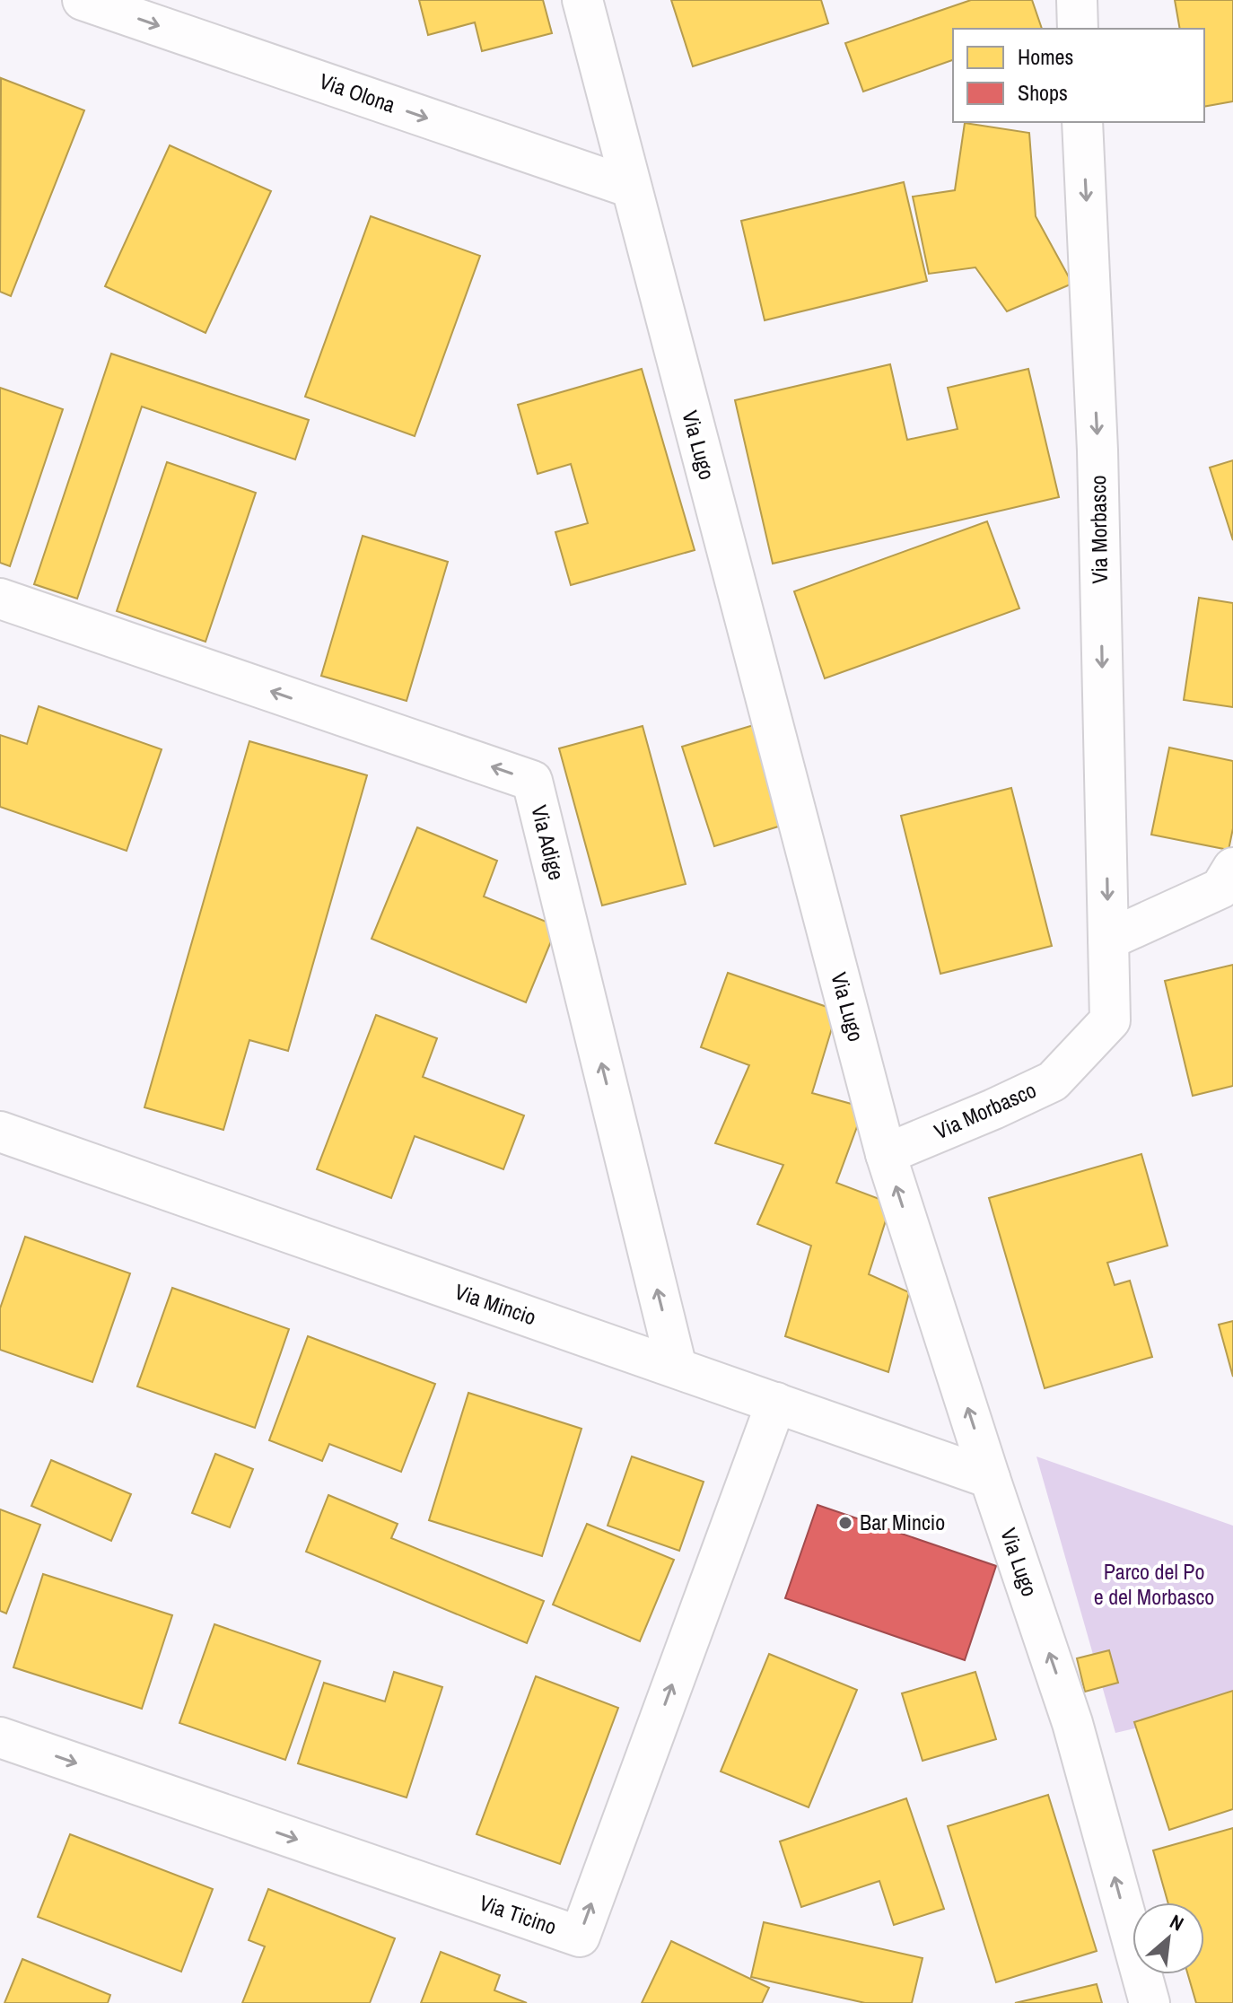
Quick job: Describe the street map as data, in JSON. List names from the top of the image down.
{
  "streets": {
    "street": [
      "Via Olona",
      "Via Lugo",
      "Via Morbasco",
      "Via Adige",
      "Via Mincio",
      "Via Ticino"
    ]
  },
  "crossings": [
    ["Via Olona", "Via Lugo"],
    ["Via Lugo", "Via Morbasco"],
    ["Via Lugo", "Via Mincio"],
    ["Via Adige", "Via Mincio"],
    ["Via Mincio", "Via Ticino"]
  ],
  "one_way": [
    "Via Olona",
    "Via Lugo",
    "Via Morbasco",
    "Via Adige"
  ],
  "parks": ["Parco del Po e del Morbasco"],
  "places": ["Bar Mincio"],
  "legend": ["Homes", "Shops"],
  "north": "top right"
}
